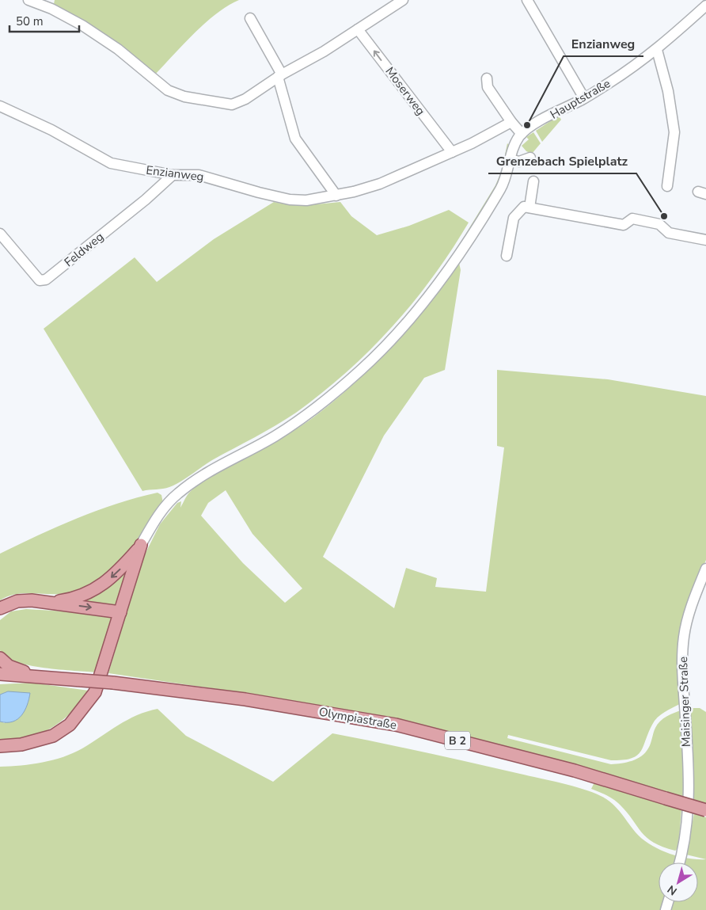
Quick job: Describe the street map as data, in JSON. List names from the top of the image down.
{
  "streets": {
    "main road": ["Olympiastraße", "B 2"],
    "street": [
      "Moserweg",
      "Hauptstraße",
      "Enzianweg",
      "Feldweg",
      "Maisinger Straße"
    ]
  },
  "crossings": [
    ["Moserweg", "Enzianweg"],
    ["Enzianweg", "Feldweg"]
  ],
  "one_way": ["Moserweg"],
  "places": ["Enzianweg", "Grenzebach Spielplatz"],
  "scale_bar": "50 m",
  "north": "bottom left"
}
